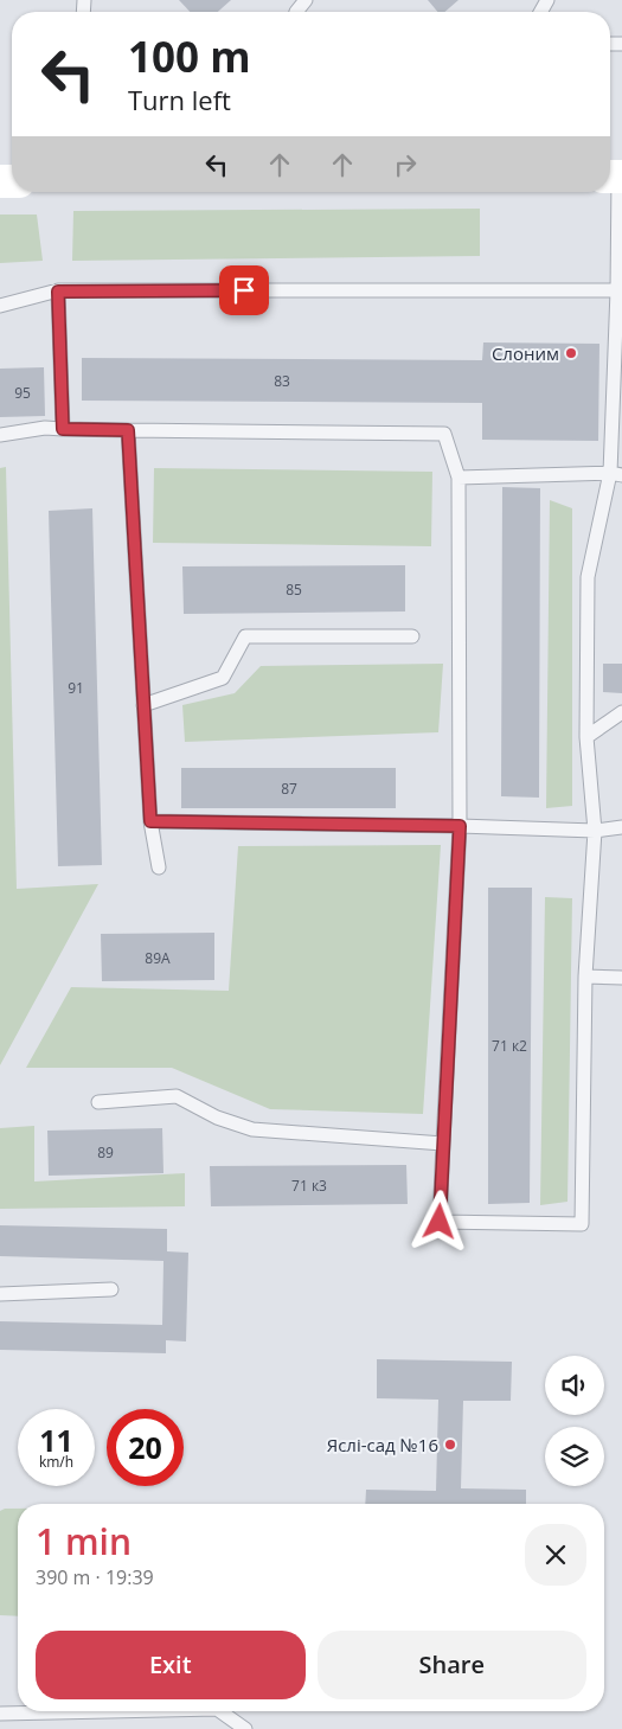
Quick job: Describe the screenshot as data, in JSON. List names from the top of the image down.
{
  "places": ["Слоним", "Яслі-сад №16"],
  "house_numbers": [
    "83",
    "95",
    "85",
    "91",
    "87",
    "89А",
    "71 к2",
    "89",
    "71 к3"
  ],
  "page": {
    "turn": ["100 m", "Turn left"],
    "speed": "11 km/h",
    "limit": "20",
    "heading": ["1 min", "390 m · 19:39"],
    "buttons": ["Exit", "Share"]
  }
}
